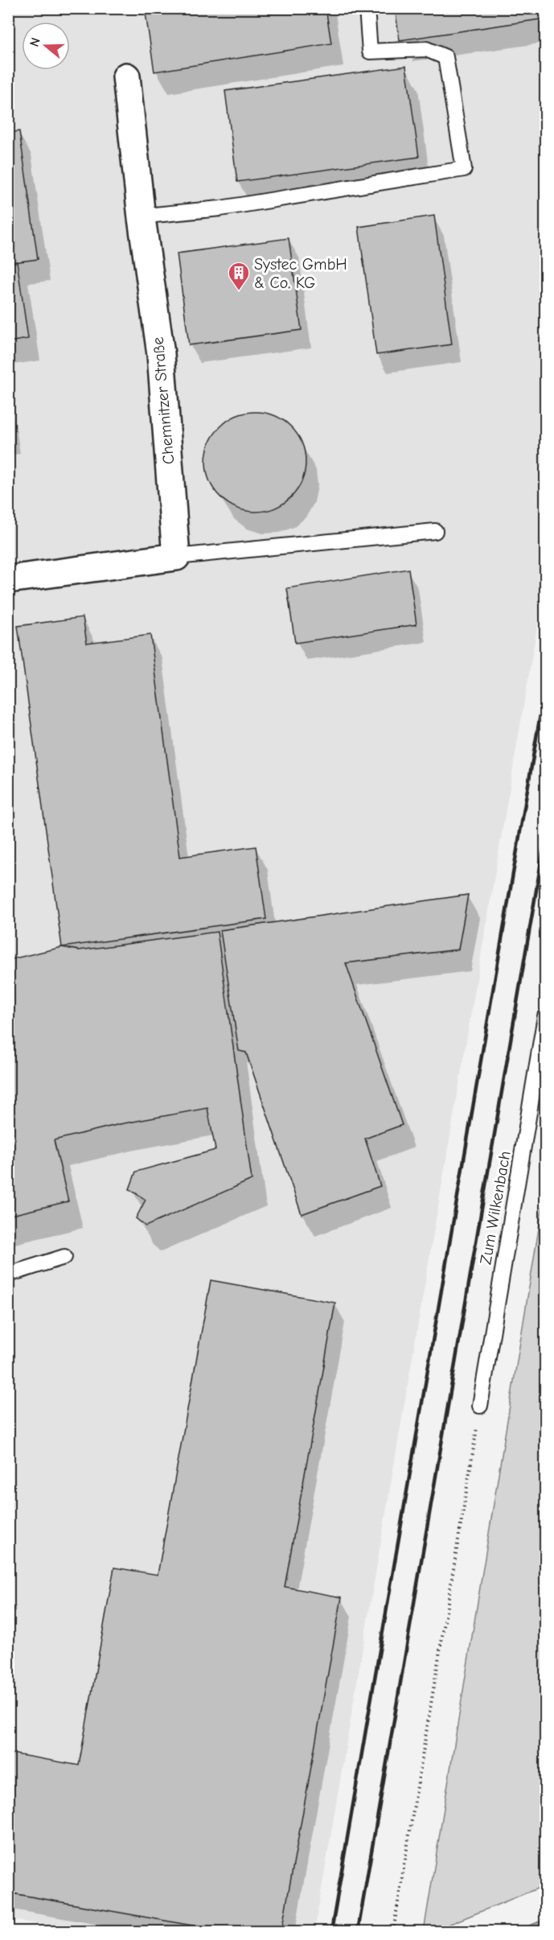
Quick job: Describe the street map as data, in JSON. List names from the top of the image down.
{
  "streets": {
    "street": ["Chemnitzer Straße"],
    "lane": ["Zum Wilkenbach"]
  },
  "places": {
    "building": ["Systec GmbH & Co. KG"]
  },
  "north": "left"
}
